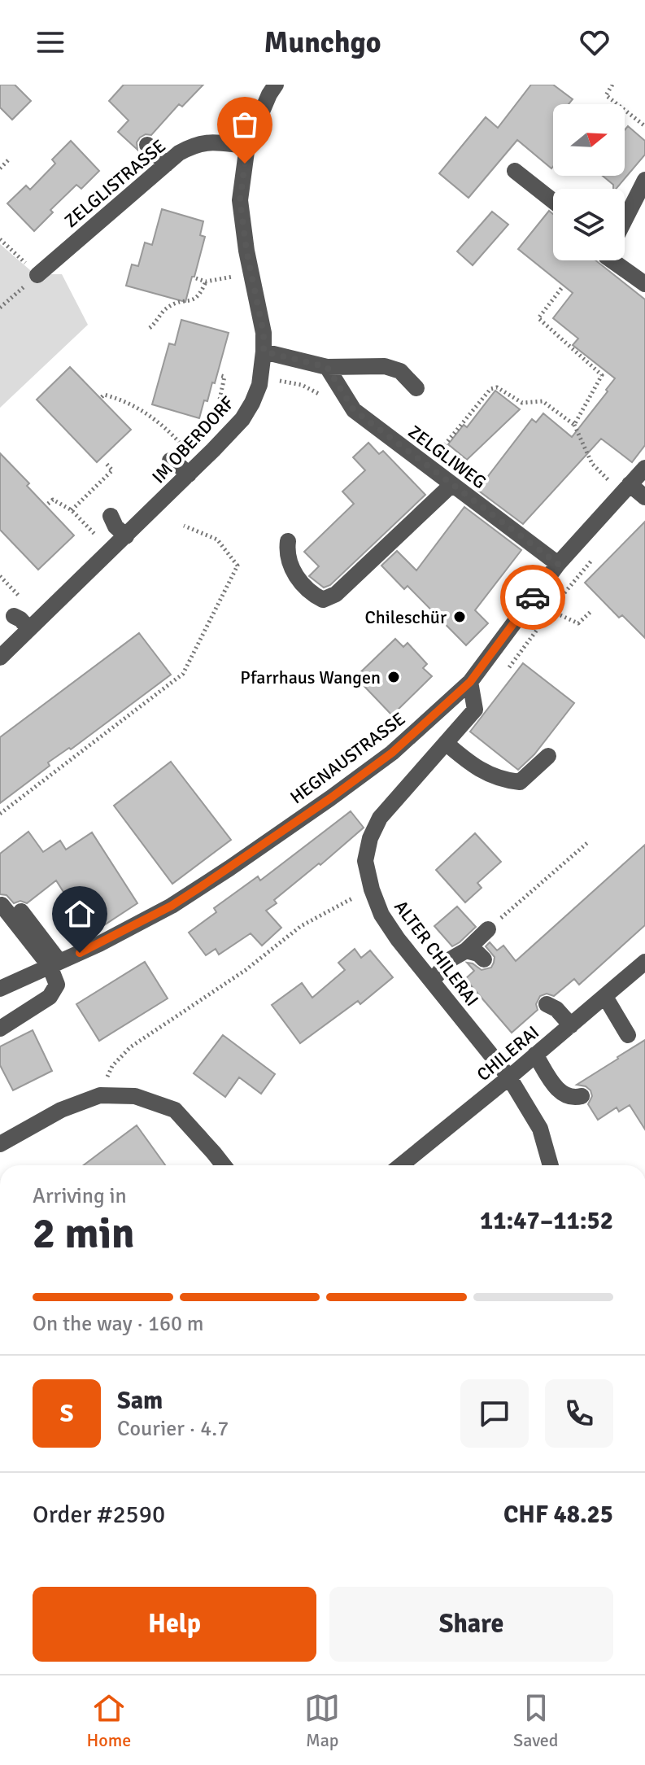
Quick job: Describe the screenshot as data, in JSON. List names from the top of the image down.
{
  "streets": {
    "street": [
      "ZELGLISTRASSE",
      "IM OBERDORF",
      "ZELGLIWEG",
      "HEGNAUSTRASSE",
      "ALTER CHILERAI",
      "CHILERAI"
    ]
  },
  "crossings": [
    ["ZELGLISTRASSE", "IM OBERDORF"],
    ["ZELGLIWEG", "HEGNAUSTRASSE"],
    ["HEGNAUSTRASSE", "ALTER CHILERAI"],
    ["ALTER CHILERAI", "CHILERAI"]
  ],
  "places": ["Chileschür", "Pfarrhaus Wangen"],
  "north": "right",
  "page": {
    "header": "Munchgo",
    "heading": ["2 min", "Arriving in", "11:47–11:52"],
    "panel": [
      "Sam",
      "Courier · 4.7",
      "Order #2590",
      "CHF 48.25"
    ],
    "bar": "On the way · 160 m",
    "round": "S",
    "buttons": ["Help", "Share"],
    "tabs": ["Home", "Map", "Saved"]
  }
}
